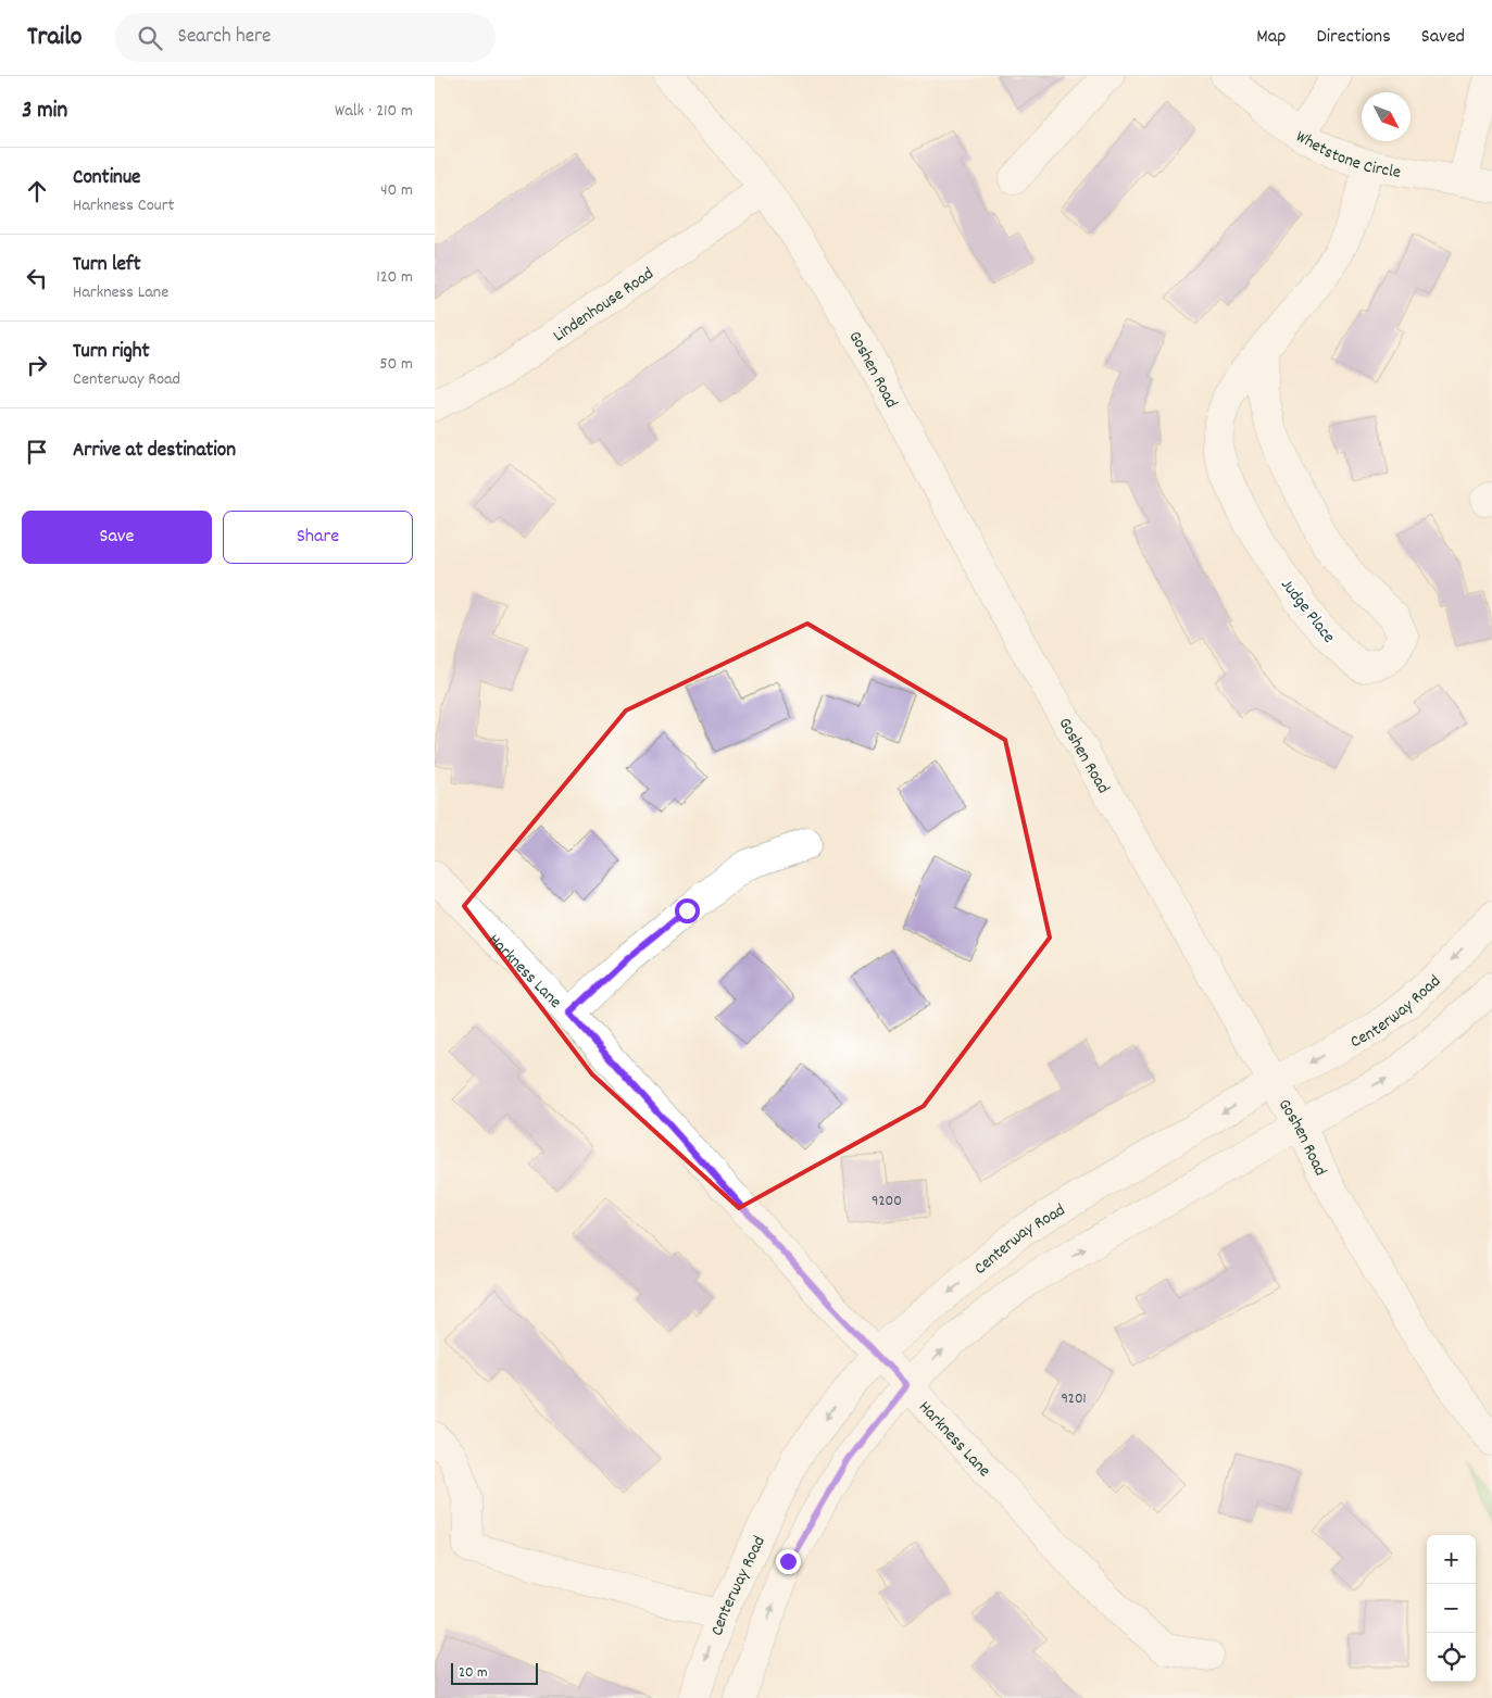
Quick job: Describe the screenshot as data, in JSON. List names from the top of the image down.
{
  "streets": {
    "street": [
      "Whetstone Circle",
      "Lindenhouse Road",
      "Goshen Road",
      "Judge Place",
      "Harkness Lane",
      "Centerway Road"
    ]
  },
  "crossings": [
    ["Whetstone Circle", "Judge Place"],
    ["Lindenhouse Road", "Goshen Road"],
    ["Goshen Road", "Centerway Road"],
    ["Harkness Lane", "Centerway Road"]
  ],
  "house_numbers": ["9200", "9201"],
  "scale_bar": "20 m",
  "north": "bottom right",
  "page": {
    "header": "Trailo",
    "search": "Search here",
    "nav": ["Map", "Directions", "Saved"],
    "heading": ["3 min", "Walk · 210 m"],
    "list": [
      ["Continue", "Harkness Court", "40 m"],
      ["Turn left", "Harkness Lane", "120 m"],
      ["Turn right", "Centerway Road", "50 m"],
      "Arrive at destination"
    ],
    "buttons": ["Save", "Share"],
    "map_buttons": ["+", "−"],
    "scale": "20 m"
  }
}
